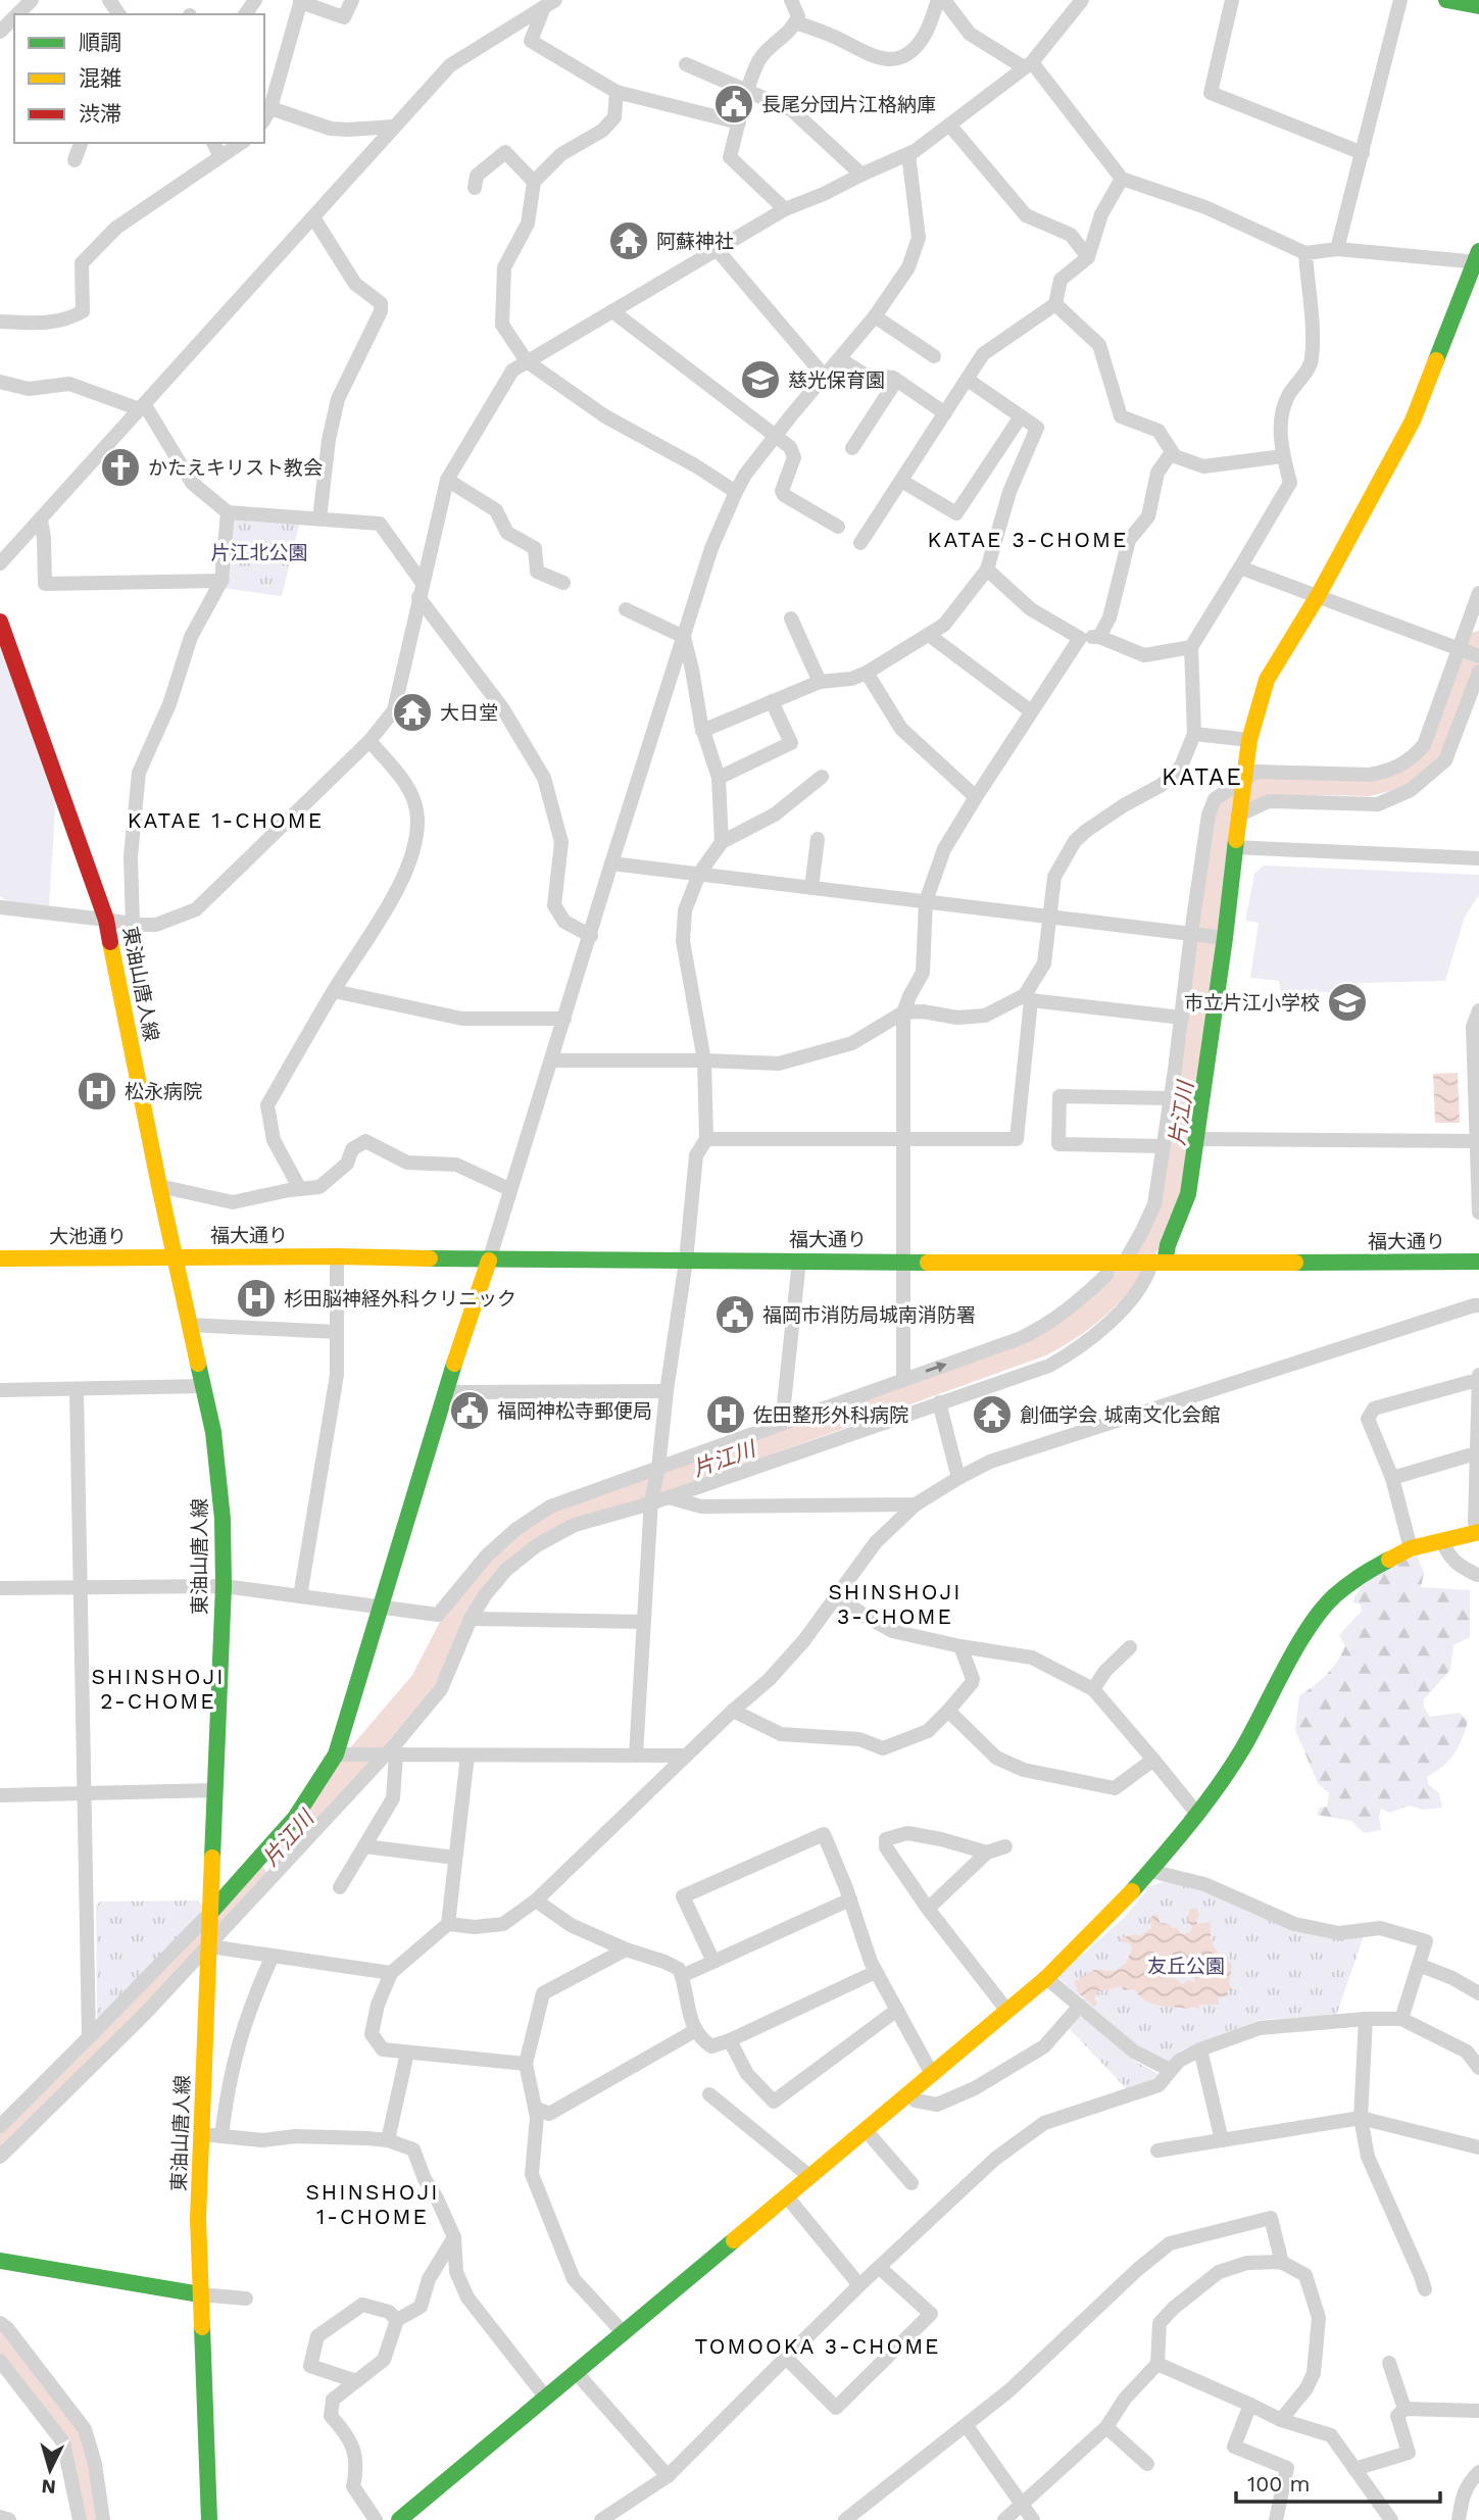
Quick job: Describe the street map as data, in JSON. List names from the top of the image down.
{
  "streets": {
    "main road": ["東油山唐人線", "福大通り", "大池通り"]
  },
  "crossings": [
    ["東油山唐人線", "福大通り"],
    ["東油山唐人線", "大池通り"],
    ["福大通り", "大池通り"]
  ],
  "districts": [
    "KATAE 3-CHOME",
    "KATAE",
    "KATAE 1-CHOME",
    "SHINSHOJI 3-CHOME",
    "SHINSHOJI 2-CHOME",
    "SHINSHOJI 1-CHOME",
    "TOMOOKA 3-CHOME"
  ],
  "water": ["片江川"],
  "parks": ["片江北公園", "友丘公園"],
  "places": {
    "public building": ["長尾分団片江格納庫", "福岡市消防局城南消防署", "福岡神松寺郵便局"],
    "temple": ["阿蘇神社", "大日堂", "創価学会 城南文化会館"],
    "school or university": ["慈光保育園", "市立片江小学校"],
    "church": ["かたえキリスト教会"],
    "hospital": ["松永病院", "杉田脳神経外科クリニック", "佐田整形外科病院"]
  },
  "legend": ["順調", "混雑", "渋滞"],
  "scale_bar": "100 m",
  "north": "bottom"
}
